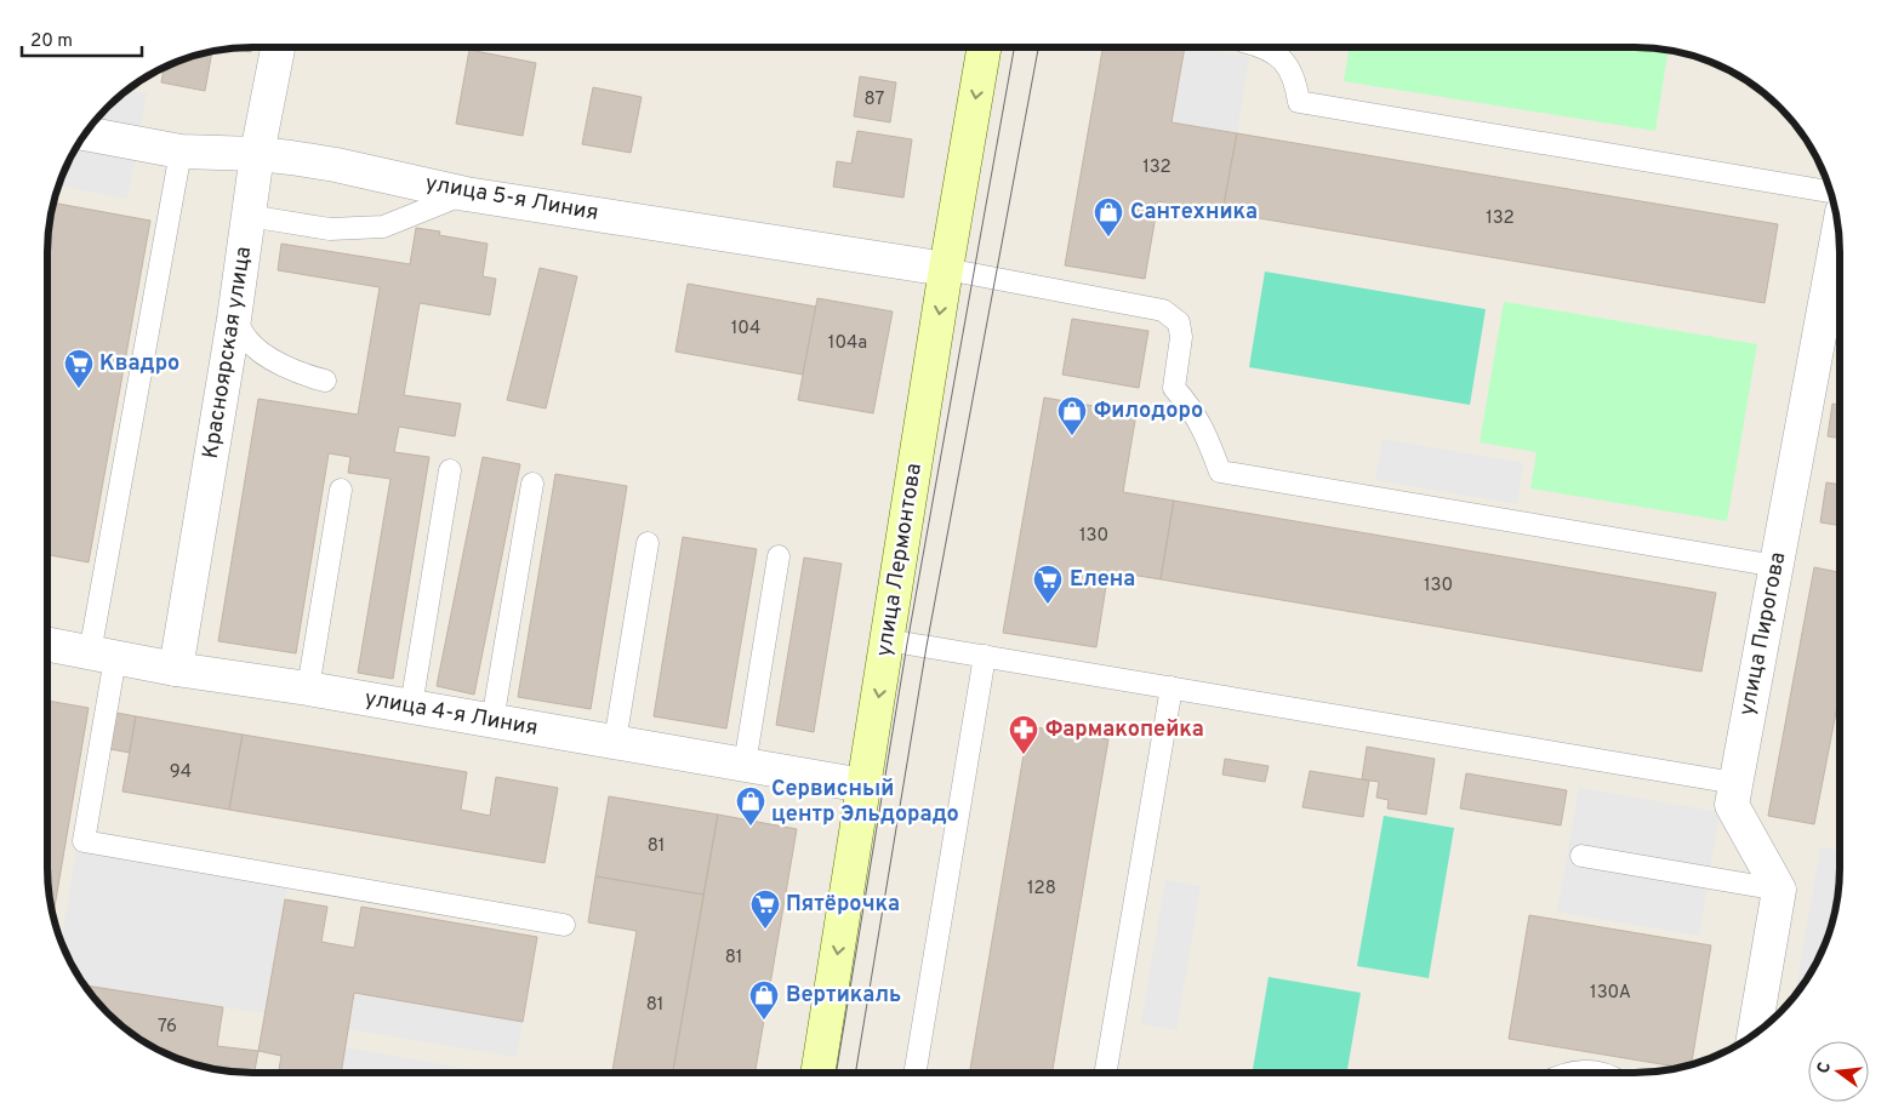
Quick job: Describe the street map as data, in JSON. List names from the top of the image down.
{
  "streets": {
    "main road": ["улица Лермонтова"],
    "street": [
      "улица 5-я Линия",
      "Красноярская улица",
      "улица Пирогова",
      "улица 4-я Линия"
    ]
  },
  "crossings": [
    ["улица 5-я Линия", "Красноярская улица"],
    ["улица 5-я Линия", "улица Лермонтова"],
    ["Красноярская улица", "улица 4-я Линия"],
    ["улица Лермонтова", "улица 4-я Линия"]
  ],
  "one_way": ["улица Лермонтова"],
  "places": {
    "shop": [
      "Сантехника",
      "Филодоро",
      "Сервисный центр Эльдорадо",
      "Вертикаль"
    ],
    "supermarket": ["Квадро", "Елена", "Пятёрочка"],
    "pharmacy": ["Фармакопейка"]
  },
  "house_numbers": [
    "87",
    "132",
    "132",
    "104",
    "104а",
    "130",
    "130",
    "94",
    "81",
    "128",
    "81",
    "130А",
    "81",
    "76"
  ],
  "scale_bar": "20 m",
  "north": "left"
}
